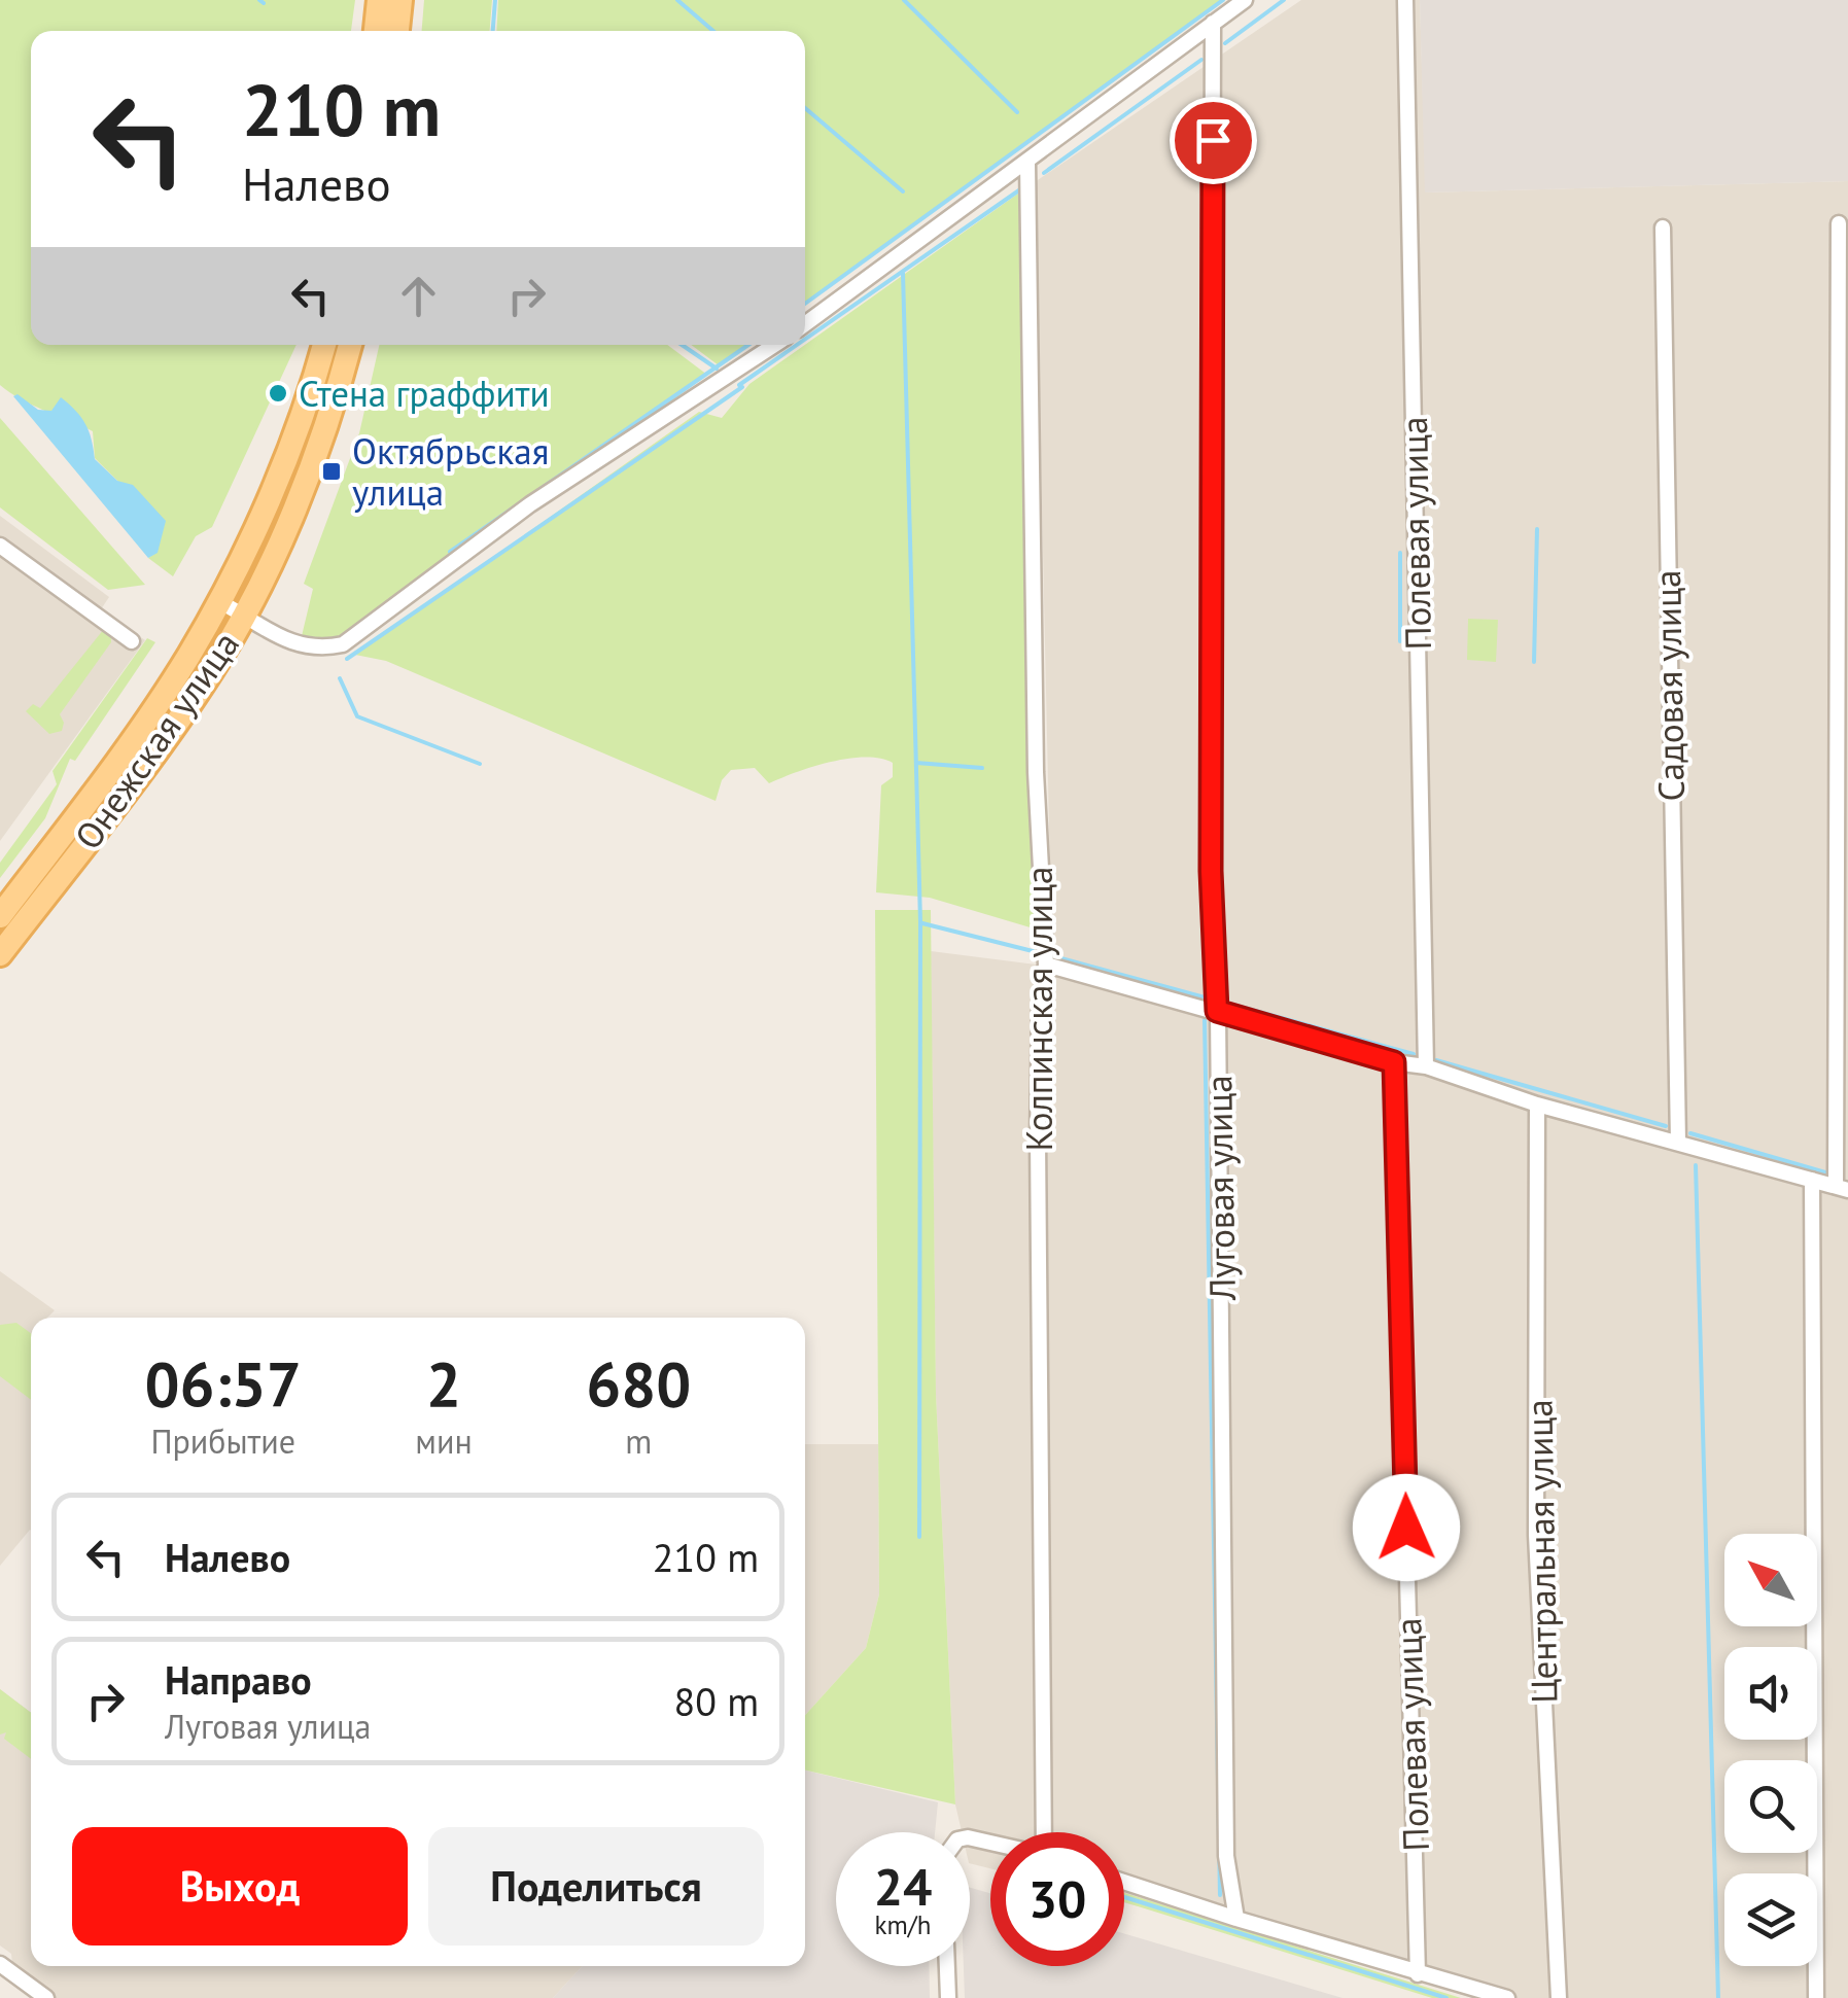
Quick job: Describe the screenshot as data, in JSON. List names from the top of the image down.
{
  "streets": {
    "main road": ["Онежская улица"],
    "street": [
      "Полевая улица",
      "Садовая улица",
      "Колпинская улица",
      "Луговая улица",
      "Центральная улица"
    ]
  },
  "places": {
    "other": ["Стена граффити"],
    "transit": ["Октябрьская улица"]
  },
  "north": "top left",
  "page": {
    "turn": ["210 m", "Налево"],
    "eta": [
      "06:57",
      "Прибытие",
      "2",
      "мин",
      "680",
      "m"
    ],
    "list": [
      {
        "name": "Налево",
        "value": "210 m"
      },
      {
        "name": "Направо",
        "note": "Луговая улица",
        "value": "80 m"
      }
    ],
    "buttons": ["Выход", "Поделиться"],
    "speed": "24 km/h",
    "limit": "30"
  }
}
